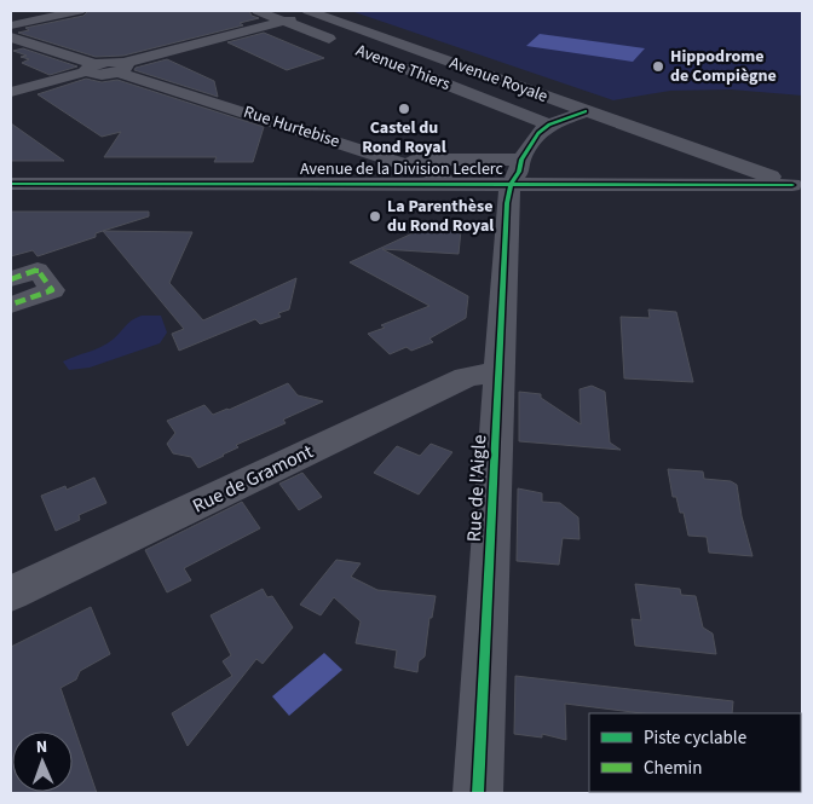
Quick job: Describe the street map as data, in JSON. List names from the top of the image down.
{
  "streets": {
    "street": [
      "Avenue Thiers",
      "Avenue Royale",
      "Rue Hurtebise",
      "Avenue de la Division Leclerc",
      "Rue de Gramont",
      "Rue de l'Aigle"
    ]
  },
  "crossings": [
    ["Avenue Thiers", "Rue de l'Aigle"],
    ["Avenue Royale", "Avenue de la Division Leclerc"],
    ["Rue Hurtebise", "Avenue de la Division Leclerc"],
    ["Avenue de la Division Leclerc", "Rue de l'Aigle"],
    ["Rue de Gramont", "Rue de l'Aigle"]
  ],
  "places": ["Hippodrome de Compiègne", "Castel du Rond Royal", "La Parenthèse du Rond Royal"],
  "legend": ["Piste cyclable", "Chemin"],
  "north": "top"
}
